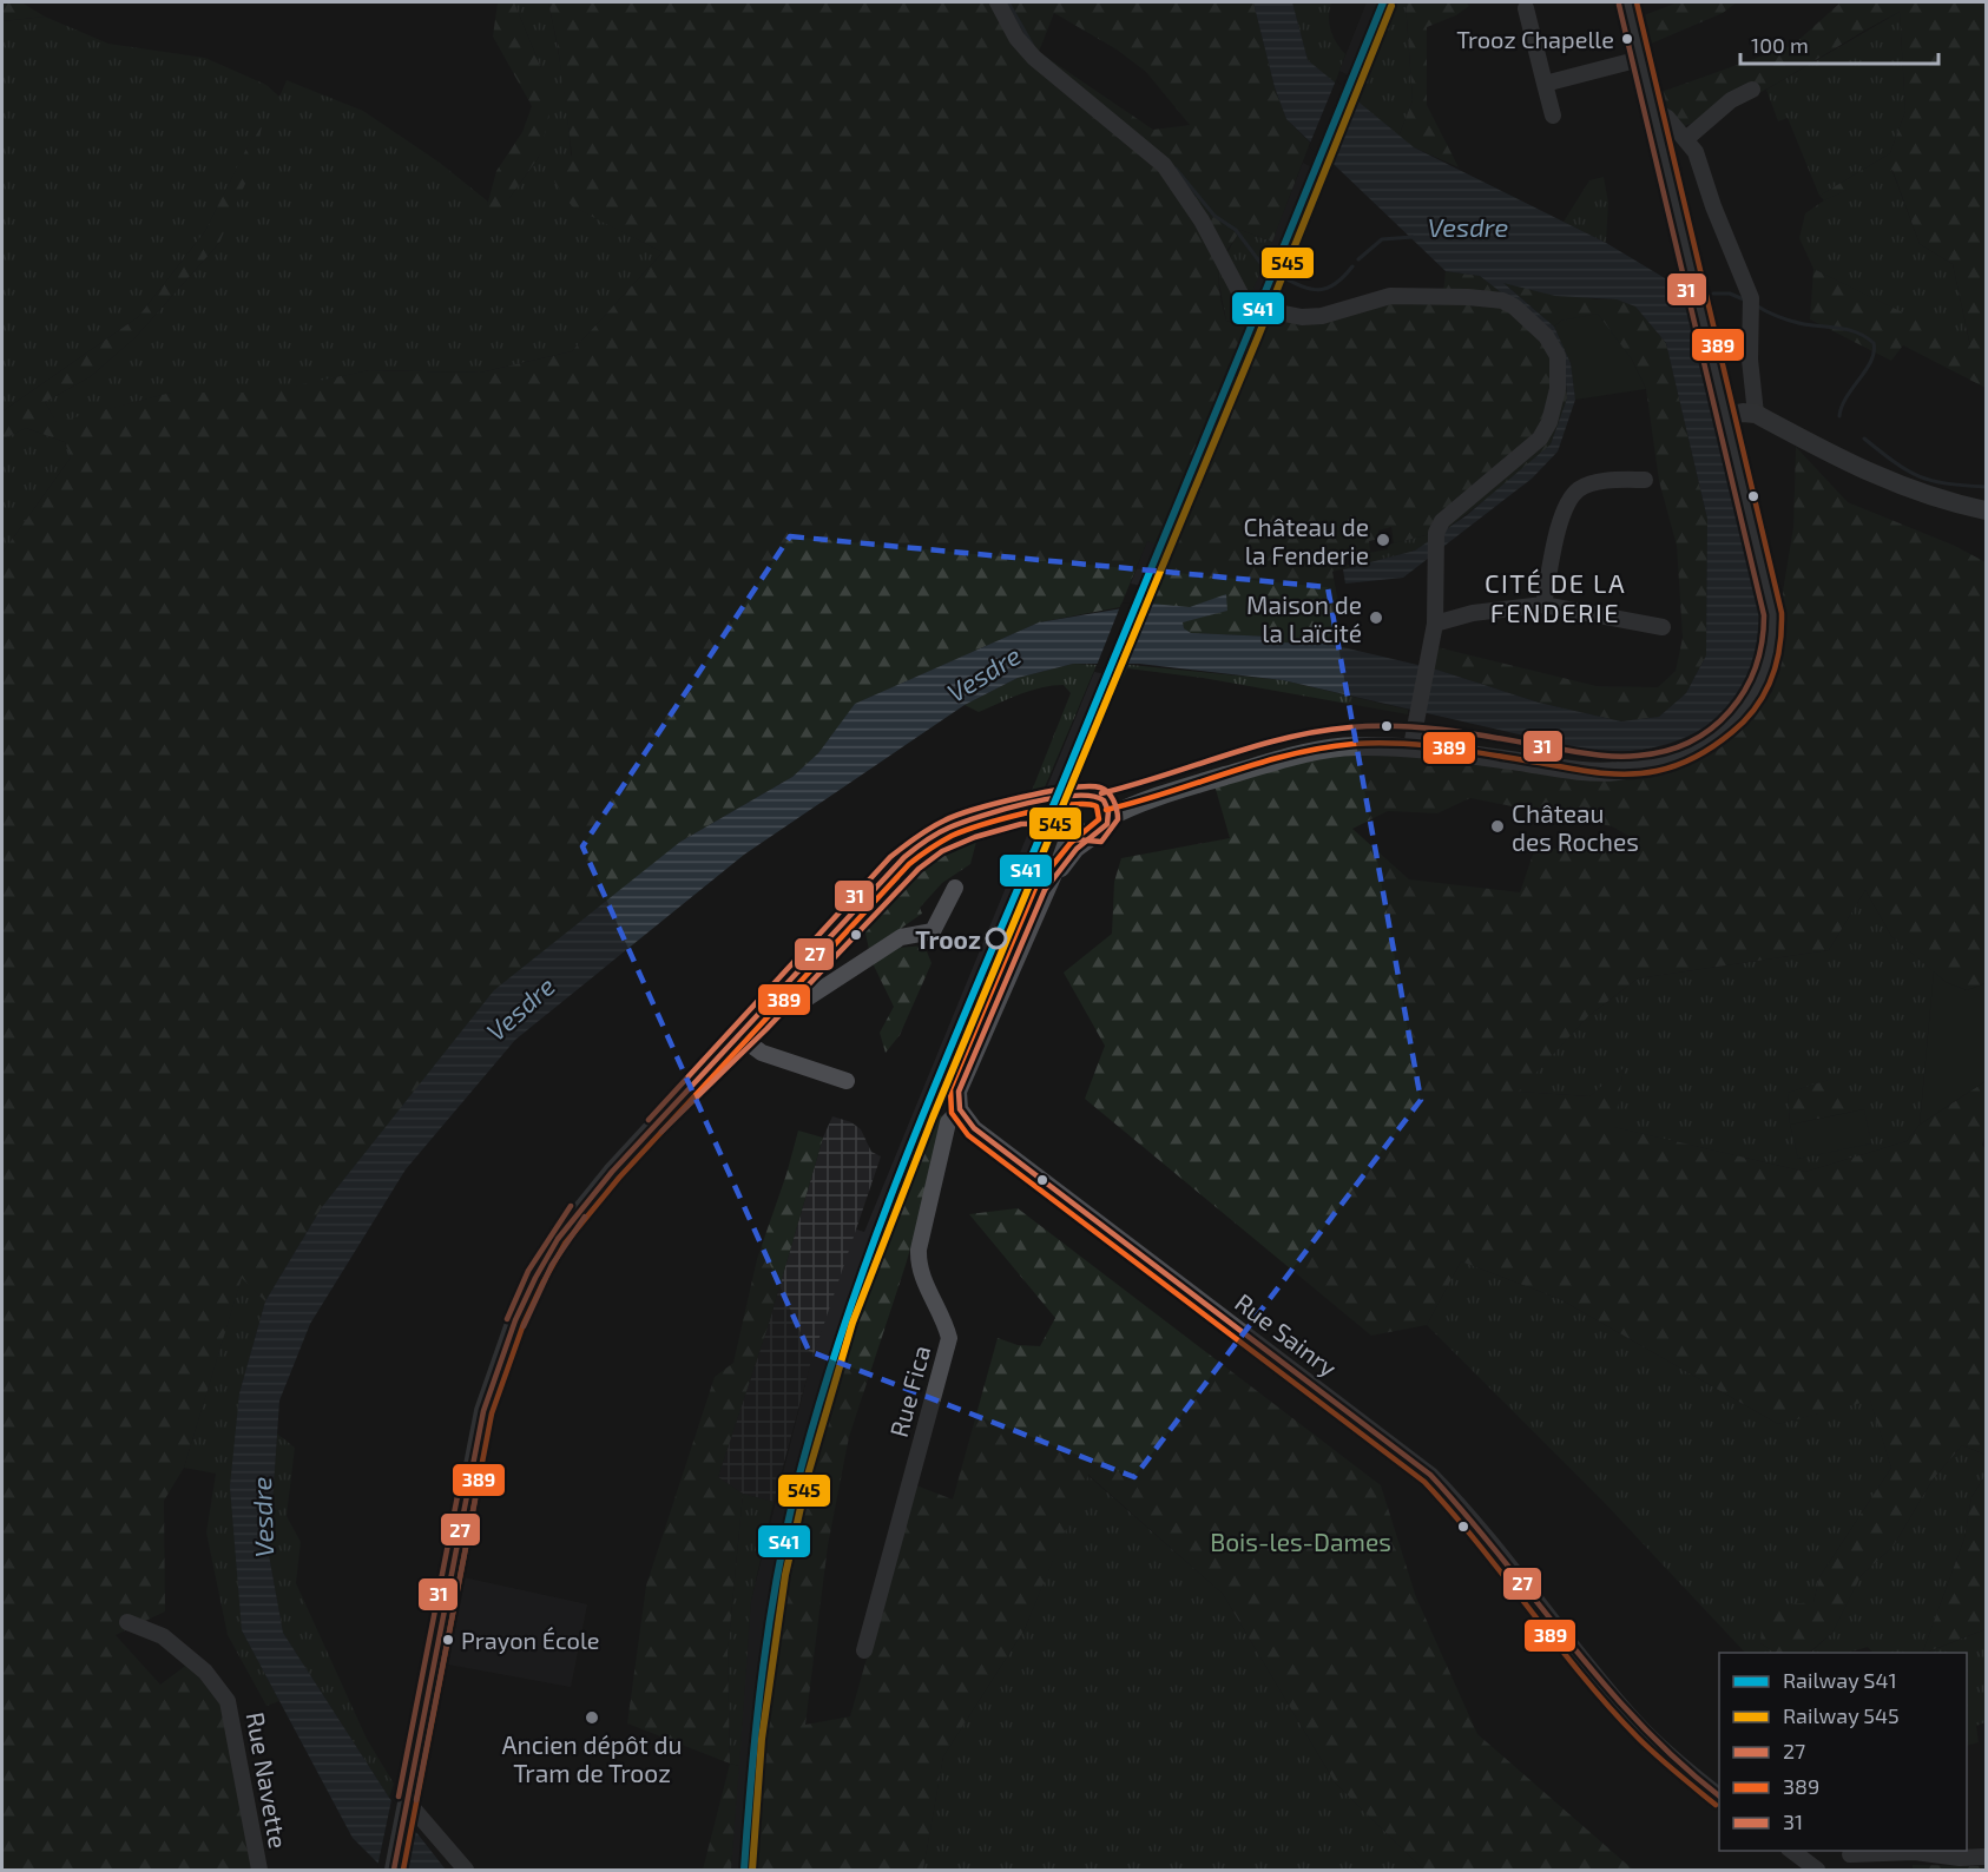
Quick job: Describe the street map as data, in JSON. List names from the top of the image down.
{
  "streets": {
    "street": ["Rue Sainry", "Rue Fica", "Rue Navette"]
  },
  "crossings": [
    ["Rue Sainry", "Rue Fica"]
  ],
  "districts": ["CITÉ DE LA FENDERIE"],
  "water": ["Vesdre"],
  "parks": ["Bois-les-Dames"],
  "places": [
    "Trooz Chapelle",
    "Château de la Fenderie",
    "Maison de la Laïcité",
    "Château des Roches",
    "Trooz",
    "Prayon École",
    "Ancien dépôt du Tram de Trooz"
  ],
  "lines": [
    "rail line S41",
    "transit line 389",
    "transit line 31",
    "rail line 545",
    "transit line 27"
  ],
  "legend": [
    "Railway S41",
    "Railway 545",
    "27",
    "389",
    "31"
  ],
  "scale_bar": "100 m"
}
